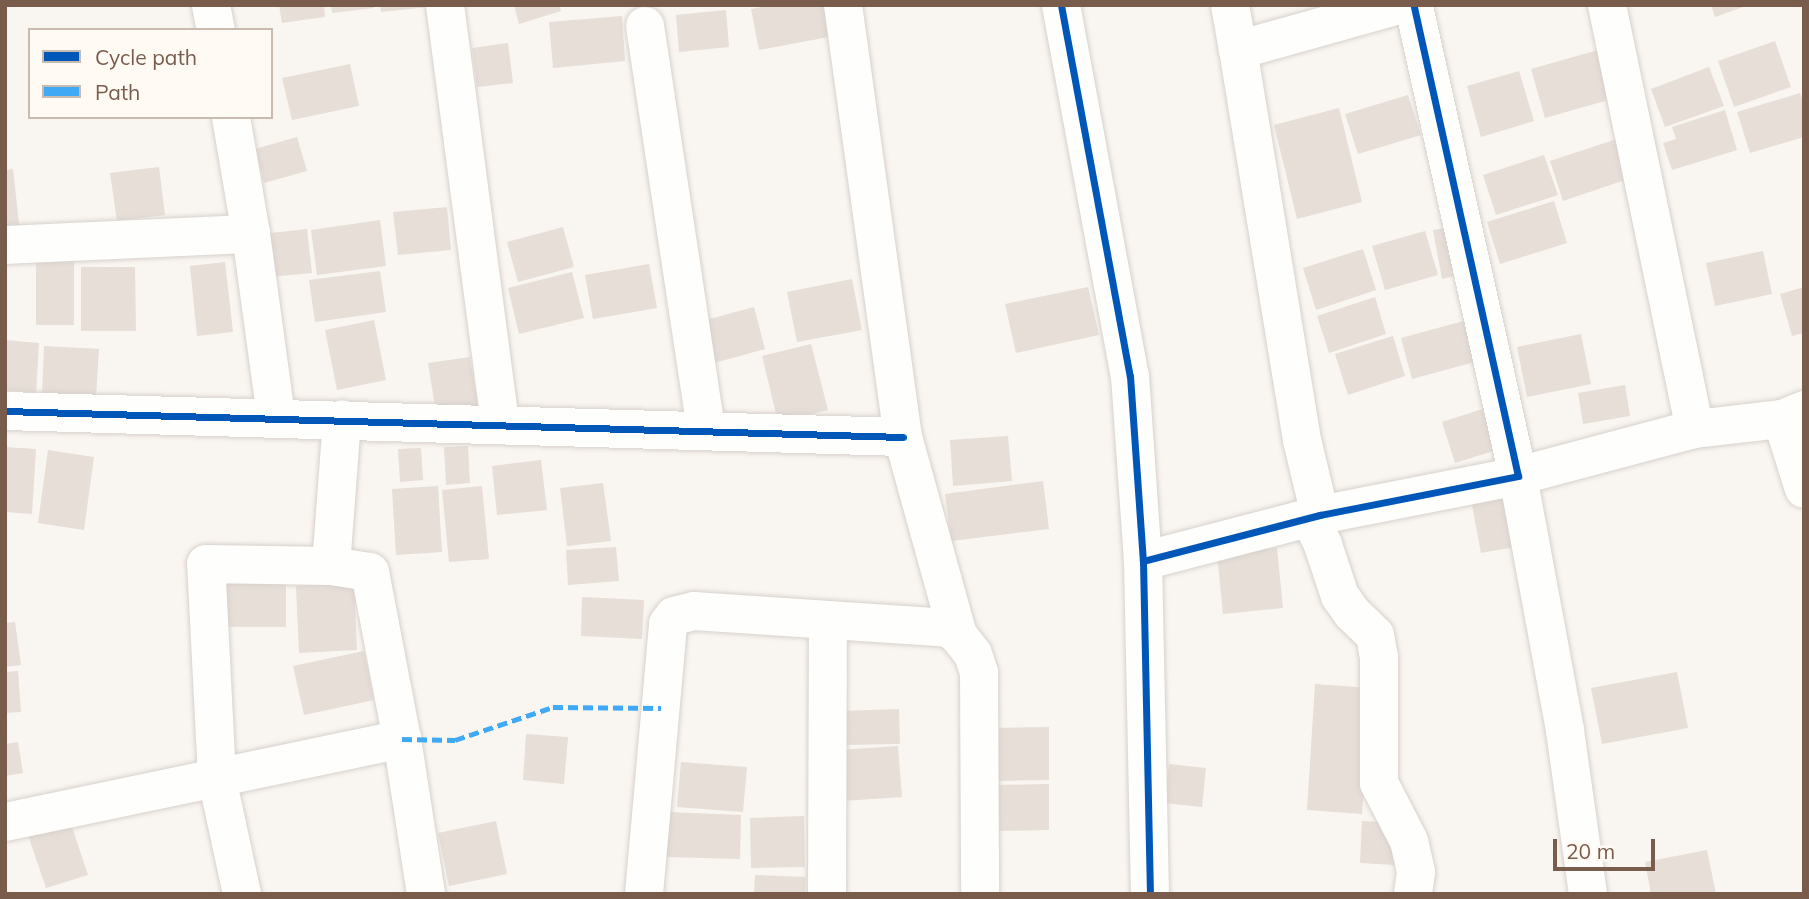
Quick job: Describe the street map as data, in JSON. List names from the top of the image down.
{
  "legend": ["Cycle path", "Path"],
  "scale_bar": "20 m"
}
